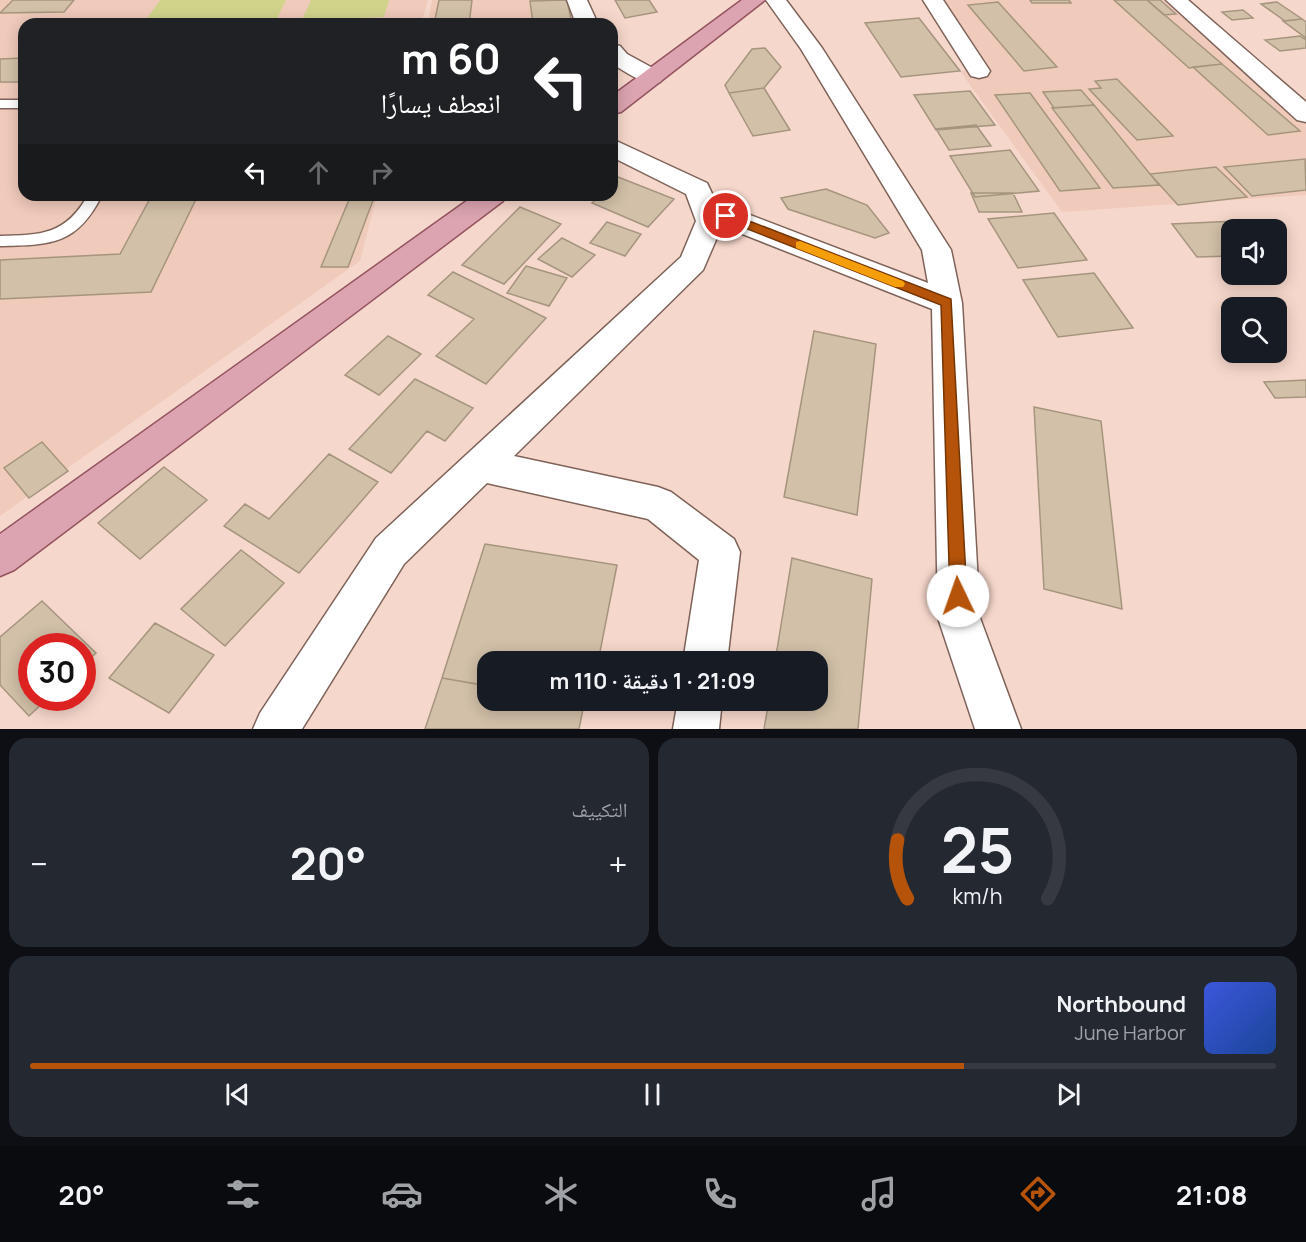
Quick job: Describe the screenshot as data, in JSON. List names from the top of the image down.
{
  "page": {
    "turn": ["60 m", "انعطف يسارًا"],
    "limit": "30",
    "trip": "21:09 · 1 دقيقة · 110 m",
    "tile": "التكييف",
    "heat": ["−", "20°", "+"],
    "song": ["Northbound", "June Harbor"],
    "tabs": ["21:08", "20°"],
    "gauge": ["25", "km/h"]
  }
}
